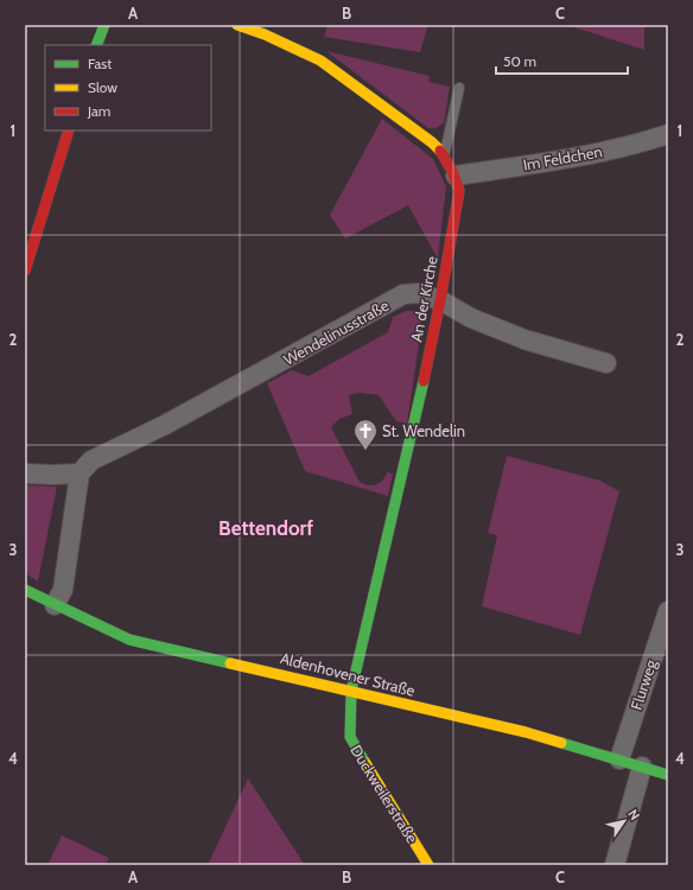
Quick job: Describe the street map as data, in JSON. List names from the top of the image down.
{
  "streets": {
    "street": [
      "Im Feldchen",
      "An der Kirche",
      "Wendelinusstraße",
      "Aldenhovener Straße",
      "Flurweg",
      "Duckweilerstraße"
    ]
  },
  "crossings": [
    ["Im Feldchen", "An der Kirche"],
    ["An der Kirche", "Wendelinusstraße"],
    ["An der Kirche", "Aldenhovener Straße"],
    ["An der Kirche", "Duckweilerstraße"],
    ["Aldenhovener Straße", "Flurweg"],
    ["Aldenhovener Straße", "Duckweilerstraße"]
  ],
  "districts": ["Bettendorf"],
  "places": {
    "church": ["St. Wendelin"]
  },
  "legend": ["Fast", "Slow", "Jam"],
  "scale_bar": "50 m",
  "north": "top right",
  "grid": {
    "columns": ["A", "B", "C"],
    "rows": [
      "1",
      "2",
      "3",
      "4"
    ]
  }
}
